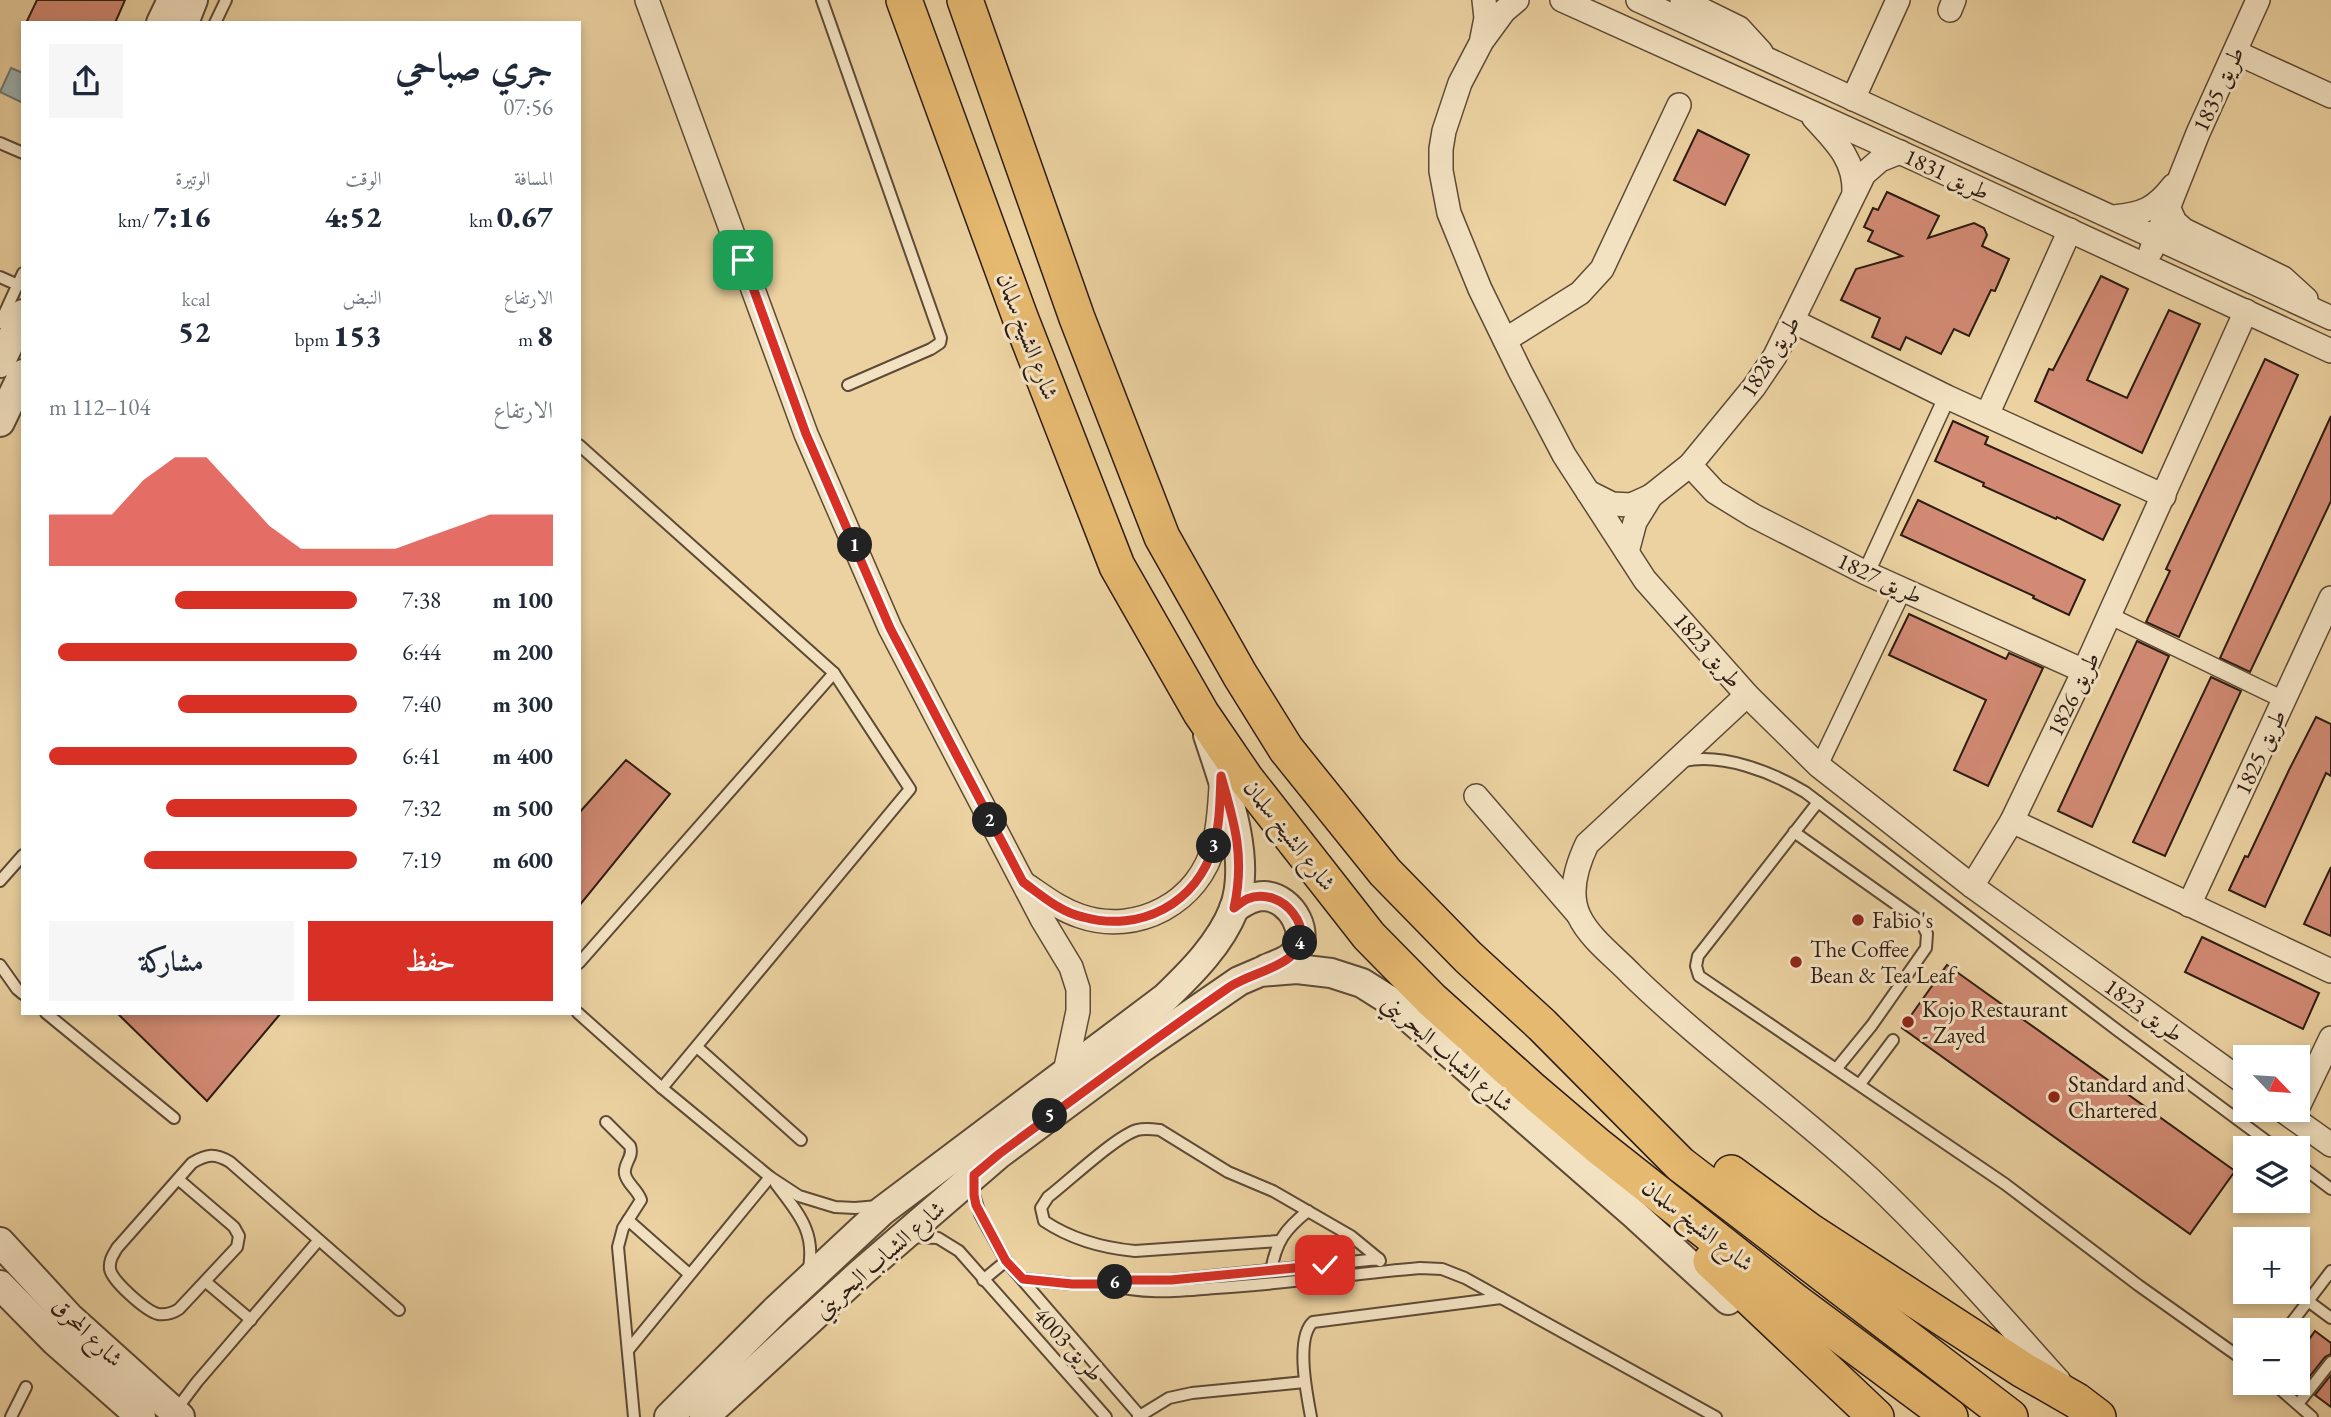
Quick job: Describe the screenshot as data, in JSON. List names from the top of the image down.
{
  "streets": {
    "main road": ["شارع الشيخ سلمان"],
    "street": [
      "طريق 1835",
      "طريق 1831",
      "طريق 1828",
      "طريق 1827",
      "طريق 1823",
      "طريق 1826",
      "طريق 1825",
      "شارع الشباب البحريني",
      "شارع المحرق"
    ],
    "lane": ["طريق 4003"]
  },
  "crossings": [
    ["طريق 1835", "طريق 1831"],
    ["طريق 1831", "طريق 1828"],
    ["طريق 1831", "طريق 1826"],
    ["شارع الشيخ سلمان", "شارع الشباب البحريني"],
    ["طريق 1828", "طريق 1827"],
    ["طريق 1828", "طريق 1823"],
    ["طريق 1827", "طريق 1826"],
    ["طريق 1823", "طريق 1826"],
    ["شارع الشباب البحريني", "طريق 4003"]
  ],
  "places": [
    "Fabio's",
    "The Coffee Bean & Tea Leaf",
    "Kojo Restaurant - Zayed",
    "Standard and Chartered"
  ],
  "north": "bottom right",
  "page": {
    "heading": ["جري صباحي", "07:56"],
    "stats": [
      ["المسافة", "0.67 km"],
      ["الوقت", "4:52"],
      ["الوتيرة", "7:16 /km"],
      ["الارتفاع", "8 m"],
      ["النبض", "153 bpm"],
      ["kcal", "52"]
    ],
    "chart": ["الارتفاع", "104–112 m"],
    "pins": [
      "1",
      "2",
      "3",
      "4",
      "5",
      "6"
    ],
    "list": [
      {
        "name": "100 m",
        "note": "7:38"
      },
      {
        "name": "200 m",
        "note": "6:44"
      },
      {
        "name": "300 m",
        "note": "7:40"
      },
      {
        "name": "400 m",
        "note": "6:41"
      },
      {
        "name": "500 m",
        "note": "7:32"
      },
      {
        "name": "600 m",
        "note": "7:19"
      }
    ],
    "buttons": ["حفظ", "مشاركة"],
    "map_buttons": ["+", "−"]
  }
}
